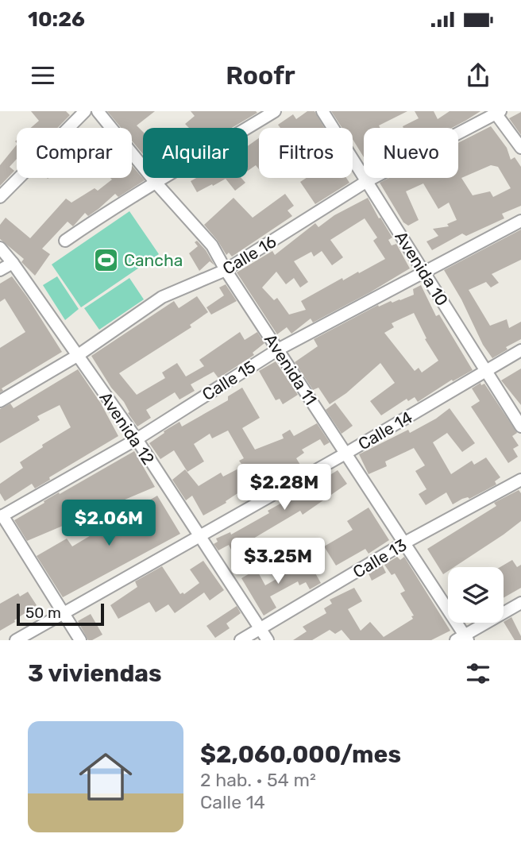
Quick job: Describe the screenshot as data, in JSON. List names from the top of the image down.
{
  "streets": {
    "street": [
      "Calle 16",
      "Avenida 10",
      "Avenida 11",
      "Calle 15",
      "Avenida 12",
      "Calle 14",
      "Calle 13"
    ]
  },
  "crossings": [
    ["Calle 16", "Avenida 10"],
    ["Calle 16", "Avenida 11"],
    ["Calle 16", "Avenida 12"],
    ["Avenida 10", "Calle 15"],
    ["Avenida 10", "Calle 14"],
    ["Avenida 11", "Calle 15"],
    ["Avenida 11", "Calle 14"],
    ["Avenida 11", "Calle 13"],
    ["Calle 15", "Avenida 12"],
    ["Avenida 12", "Calle 14"],
    ["Avenida 12", "Calle 13"]
  ],
  "places": {
    "sports": ["Cancha"]
  },
  "scale_bar": "50 m",
  "page": {
    "status": "10:26",
    "header": "Roofr",
    "chip": [
      "Comprar",
      "Alquilar",
      "Filtros",
      "Nuevo"
    ],
    "price": ["$2.28M", "$2.06M", "$3.25M"],
    "scale": "50 m",
    "heading": "3 viviendas",
    "list": [
      {
        "name": "$2,060,000/mes",
        "note": "2 hab. · 54 m² · Calle 14"
      }
    ]
  }
}
